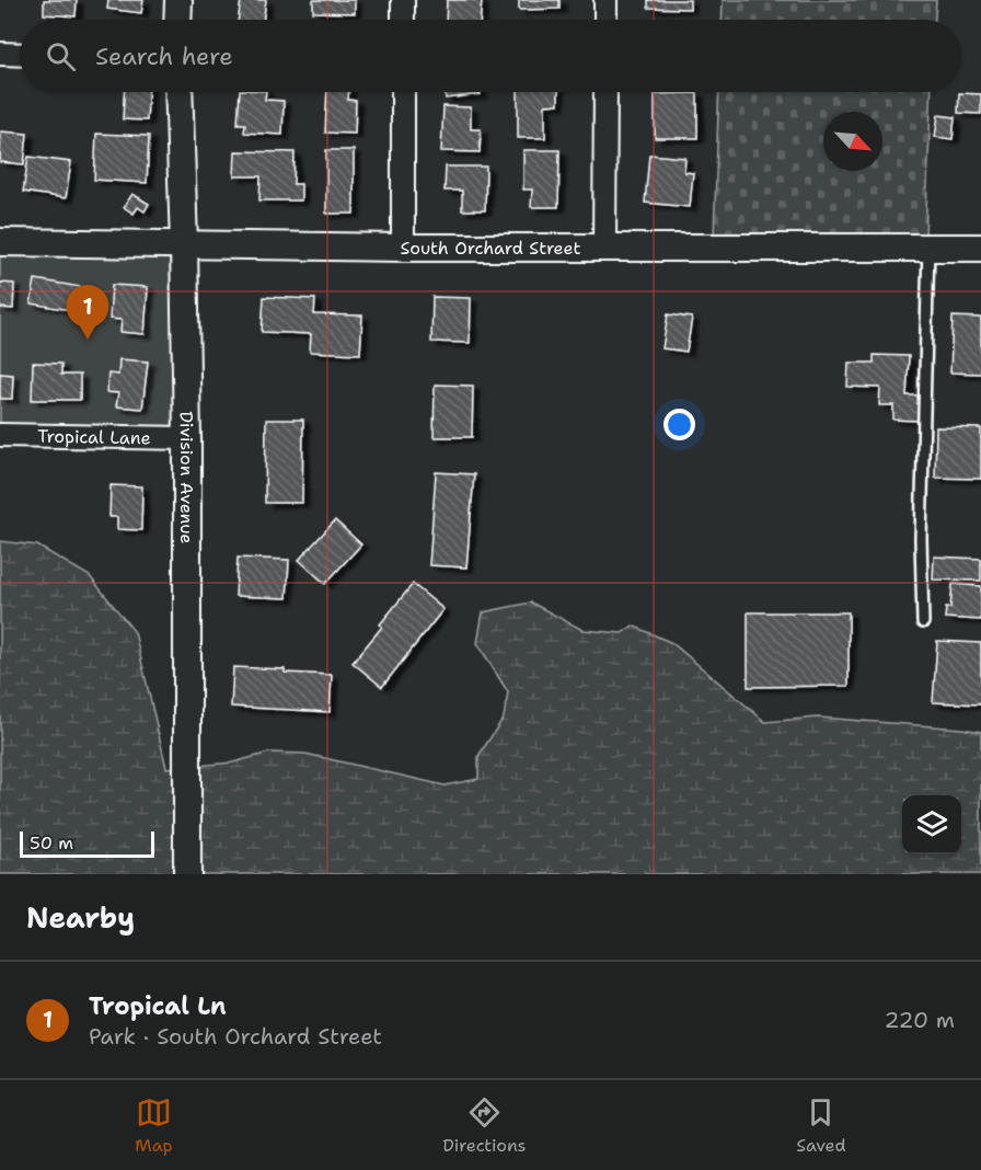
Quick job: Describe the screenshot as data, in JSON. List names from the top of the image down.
{
  "streets": {
    "street": ["South Orchard Street", "Tropical Lane", "Division Avenue"]
  },
  "crossings": [
    ["South Orchard Street", "Division Avenue"],
    ["Tropical Lane", "Division Avenue"]
  ],
  "scale_bar": "50 m",
  "north": "bottom right",
  "page": {
    "search": "Search here",
    "pins": "1",
    "scale": "50 m",
    "heading": "Nearby",
    "list": [
      {
        "mark": "1",
        "name": "Tropical Ln",
        "note": "Park · South Orchard Street",
        "value": "220 m"
      }
    ],
    "nav": ["Map", "Directions", "Saved"]
  }
}
